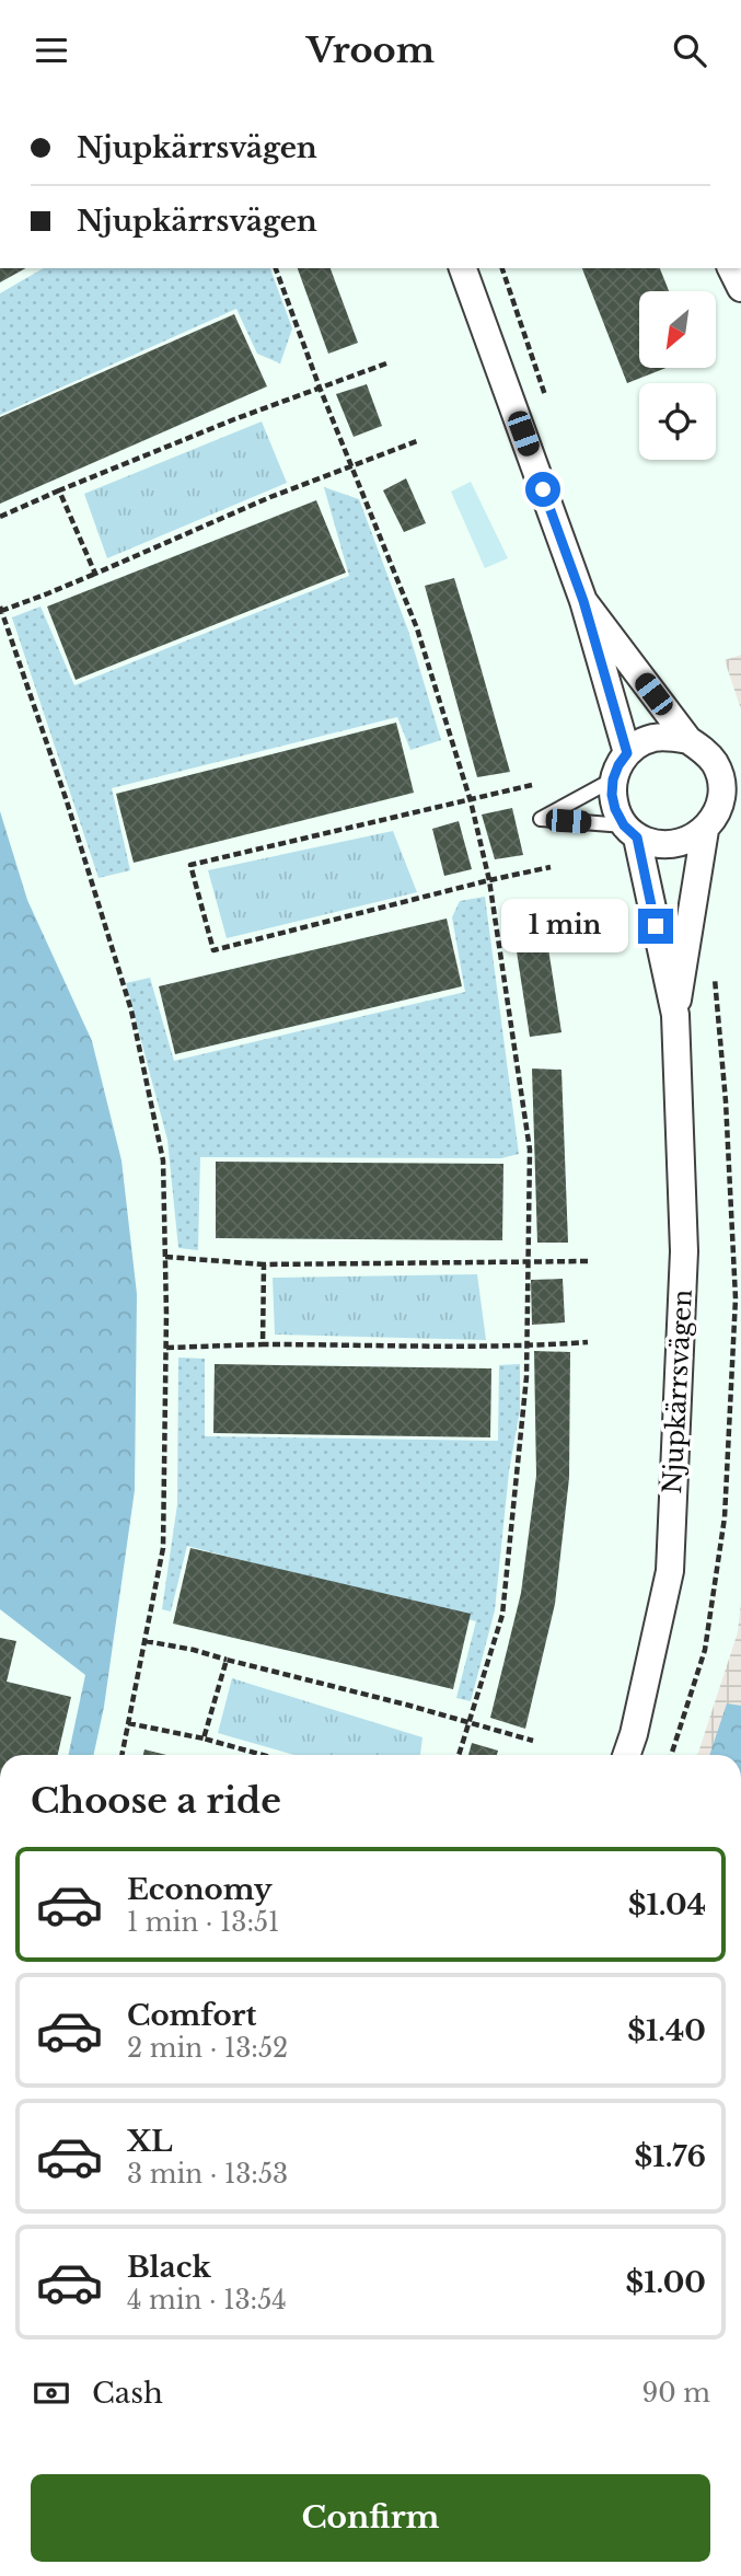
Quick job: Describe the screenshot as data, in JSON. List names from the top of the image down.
{
  "streets": {
    "street": ["Njupkärrsvägen"]
  },
  "north": "bottom left",
  "page": {
    "header": "Vroom",
    "banner": ["Njupkärrsvägen", "Njupkärrsvägen"],
    "bubble": "1 min",
    "heading": "Choose a ride",
    "list": [
      {
        "name": "Economy",
        "note": "1 min · 13:51",
        "value": "$1.04"
      },
      {
        "name": "Comfort",
        "note": "2 min · 13:52",
        "value": "$1.40"
      },
      {
        "name": "XL",
        "note": "3 min · 13:53",
        "value": "$1.76"
      },
      {
        "name": "Black",
        "note": "4 min · 13:54",
        "value": "$1.00"
      }
    ],
    "pay": ["Cash", "90 m"],
    "buttons": "Confirm"
  }
}
